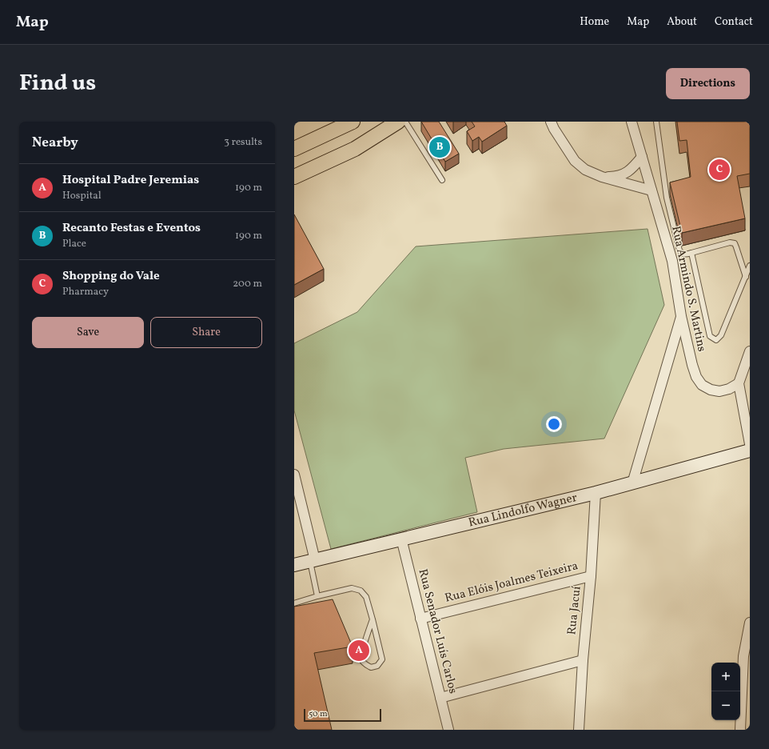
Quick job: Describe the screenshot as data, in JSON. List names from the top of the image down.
{
  "streets": {
    "street": [
      "Rua Armindo S. Martins",
      "Rua Lindolfo Wagner",
      "Rua Elóis Joalmes Teixeira",
      "Rua Jacuí",
      "Rua Senador Luís Carlos"
    ]
  },
  "crossings": [
    ["Rua Lindolfo Wagner", "Rua Jacuí"],
    ["Rua Lindolfo Wagner", "Rua Senador Luís Carlos"],
    ["Rua Elóis Joalmes Teixeira", "Rua Jacuí"],
    ["Rua Elóis Joalmes Teixeira", "Rua Senador Luís Carlos"]
  ],
  "scale_bar": "50 m",
  "page": {
    "header": "Map",
    "nav": [
      "Home",
      "Map",
      "About",
      "Contact"
    ],
    "title": "Find us",
    "buttons": [
      "Directions",
      ["Save", "Share"]
    ],
    "heading": ["Nearby", "3 results"],
    "pins": ["B", "C", "A"],
    "list": [
      {
        "mark": "A",
        "name": "Hospital Padre Jeremias",
        "note": "Hospital",
        "value": "190 m"
      },
      {
        "mark": "B",
        "name": "Recanto Festas e Eventos",
        "note": "Place",
        "value": "190 m"
      },
      {
        "mark": "C",
        "name": "Shopping do Vale",
        "note": "Pharmacy",
        "value": "200 m"
      }
    ],
    "map_buttons": ["+", "−"],
    "scale": "50 m"
  }
}
